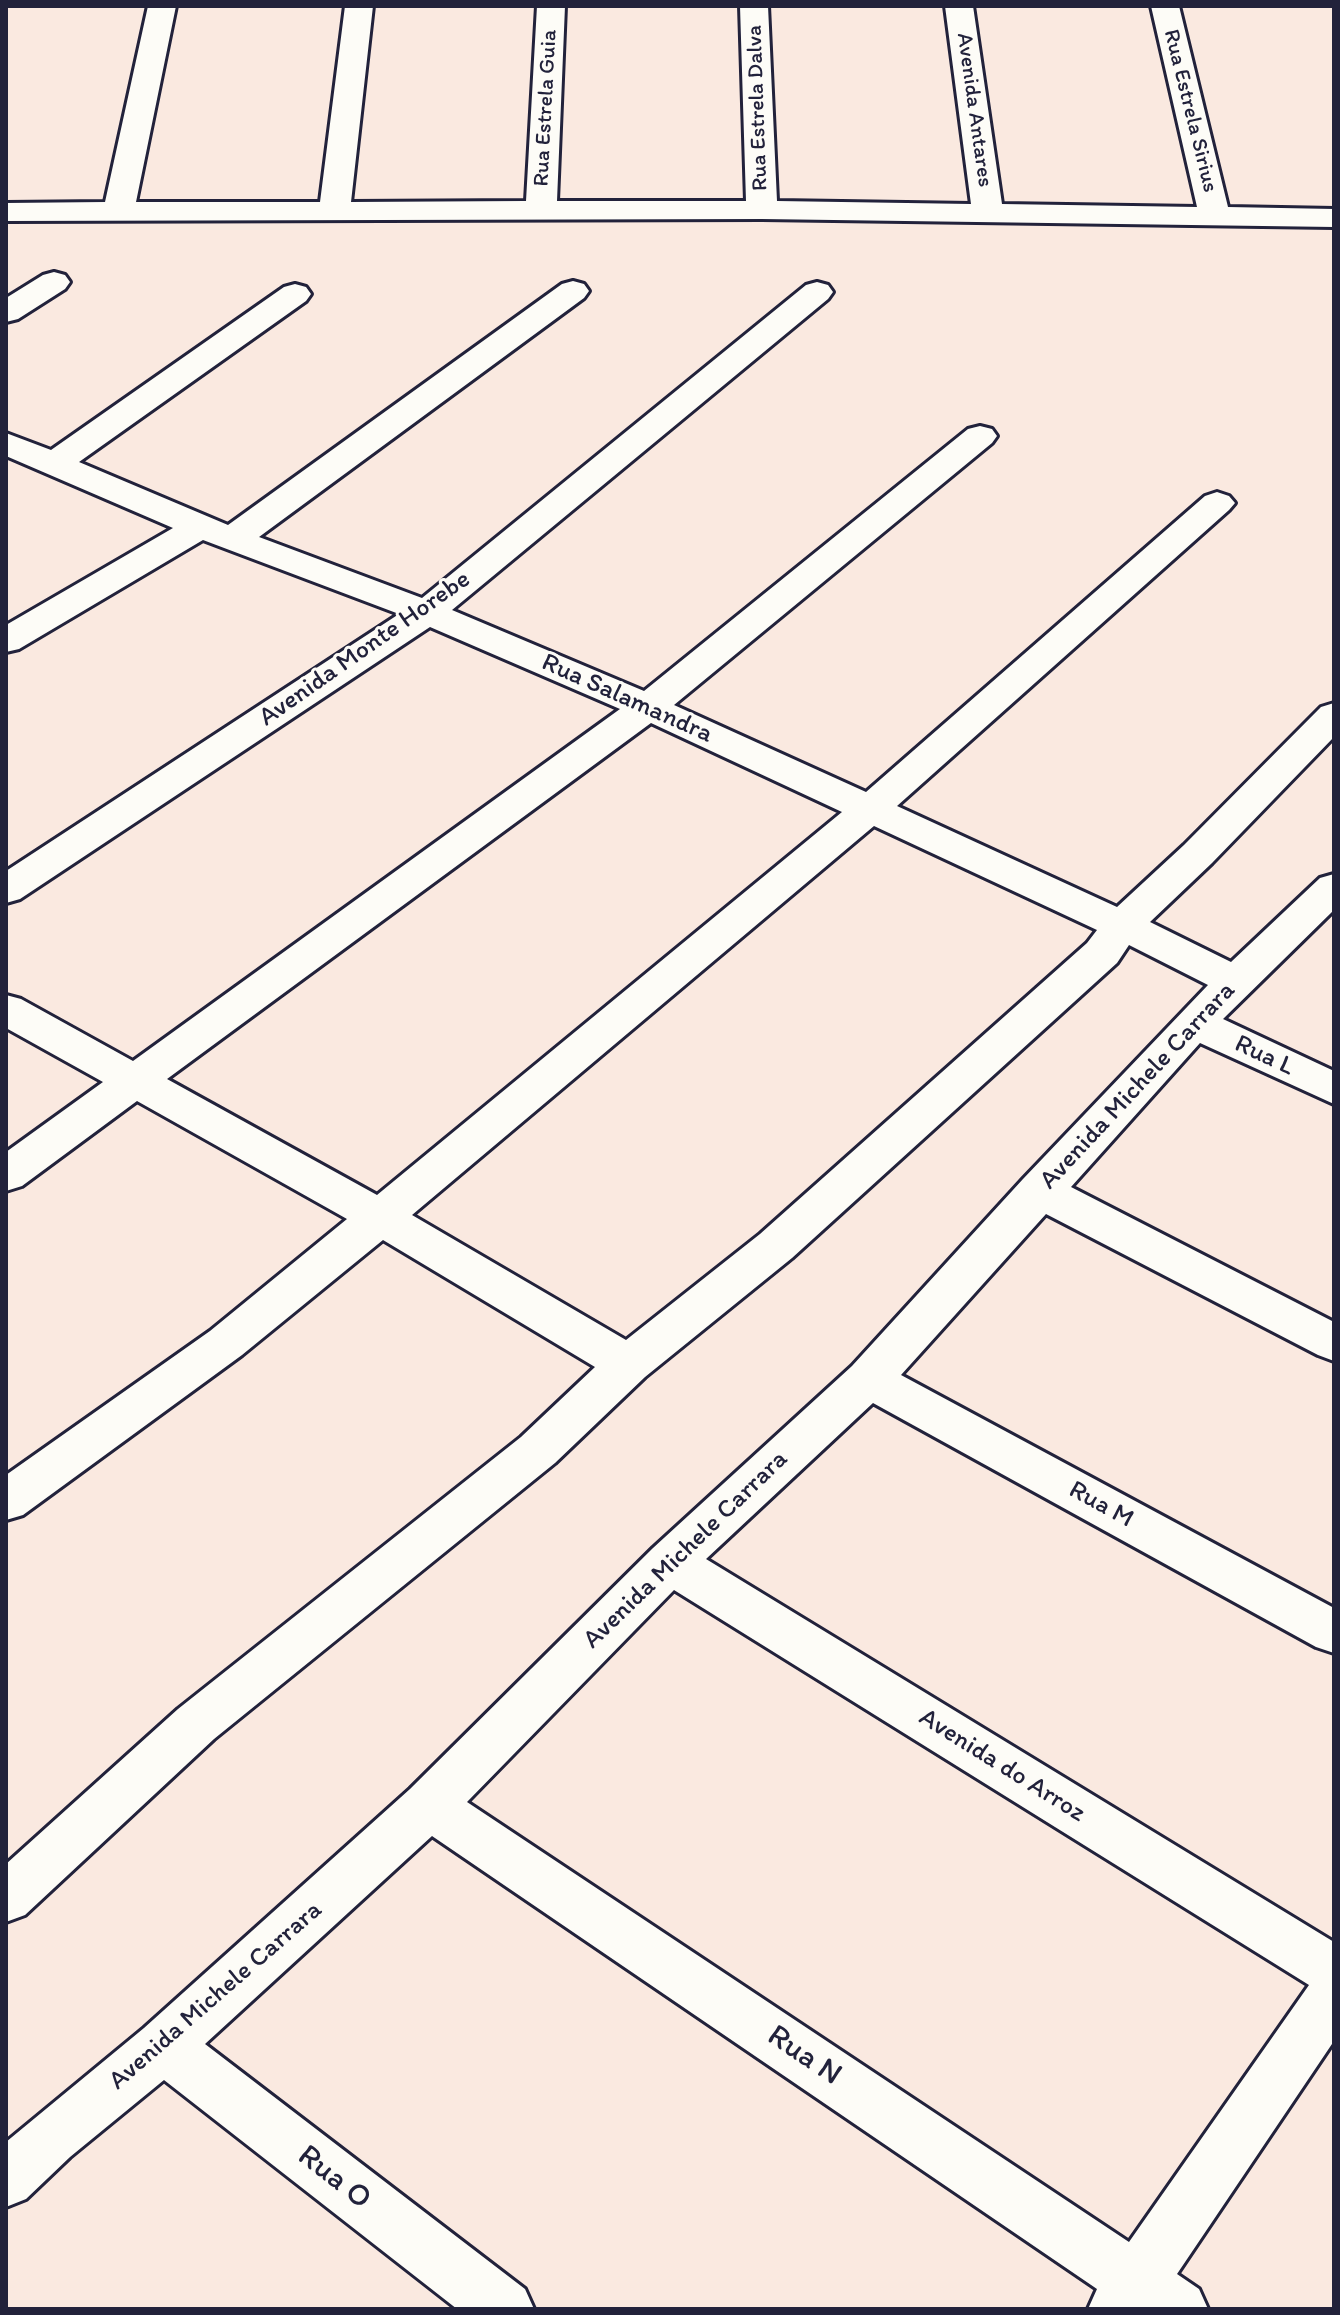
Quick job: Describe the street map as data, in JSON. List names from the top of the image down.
{
  "streets": {
    "street": [
      "Rua Estrela Guia",
      "Rua Estrela Dalva",
      "Avenida Antares",
      "Rua Estrela Sirius",
      "Avenida Monte Horebe",
      "Rua Salamandra",
      "Rua L",
      "Avenida Michele Carrara",
      "Rua M",
      "Avenida do Arroz",
      "Rua N",
      "Rua O"
    ]
  },
  "crossings": [
    ["Avenida Monte Horebe", "Rua Salamandra"],
    ["Rua Salamandra", "Avenida Michele Carrara"],
    ["Rua L", "Avenida Michele Carrara"],
    ["Avenida Michele Carrara", "Rua M"],
    ["Avenida Michele Carrara", "Avenida do Arroz"],
    ["Avenida Michele Carrara", "Rua N"],
    ["Avenida Michele Carrara", "Rua O"]
  ]
}
